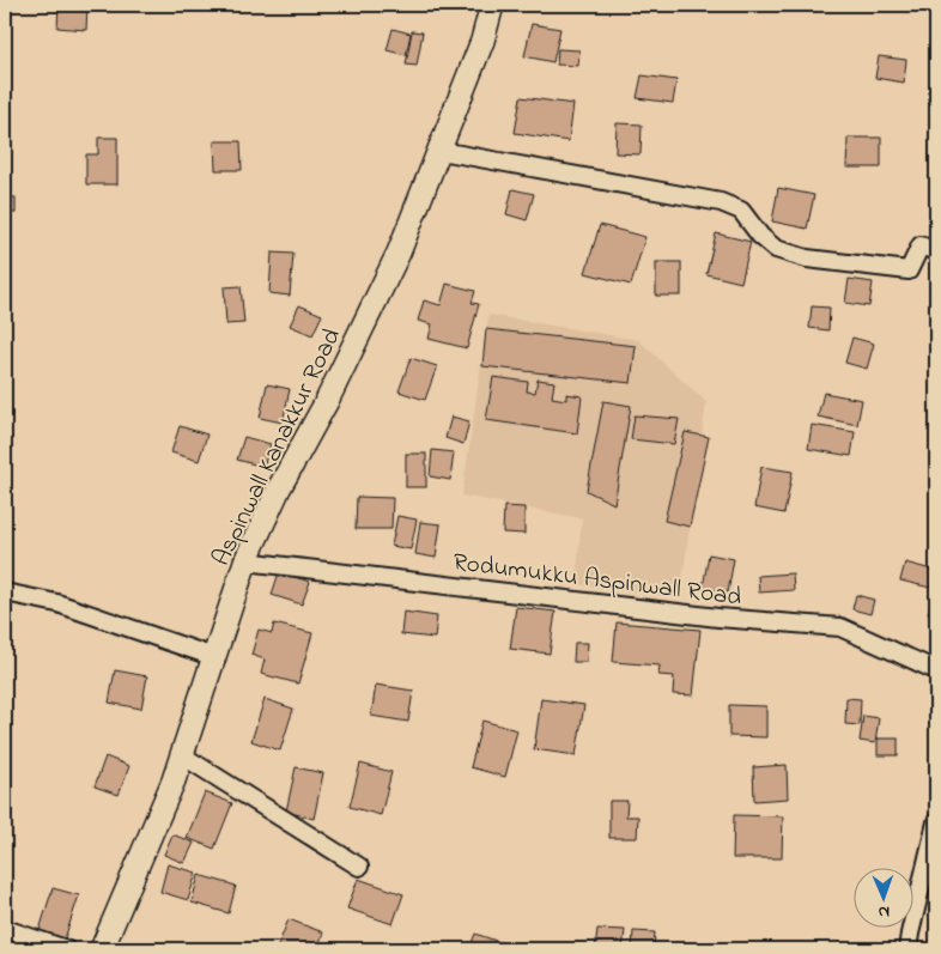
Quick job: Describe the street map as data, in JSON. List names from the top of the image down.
{
  "streets": {
    "main road": ["Aspinwall Kanakkur Road"],
    "street": ["Rodumukku Aspinwall Road"]
  },
  "crossings": [
    ["Aspinwall Kanakkur Road", "Rodumukku Aspinwall Road"]
  ],
  "north": "bottom"
}
